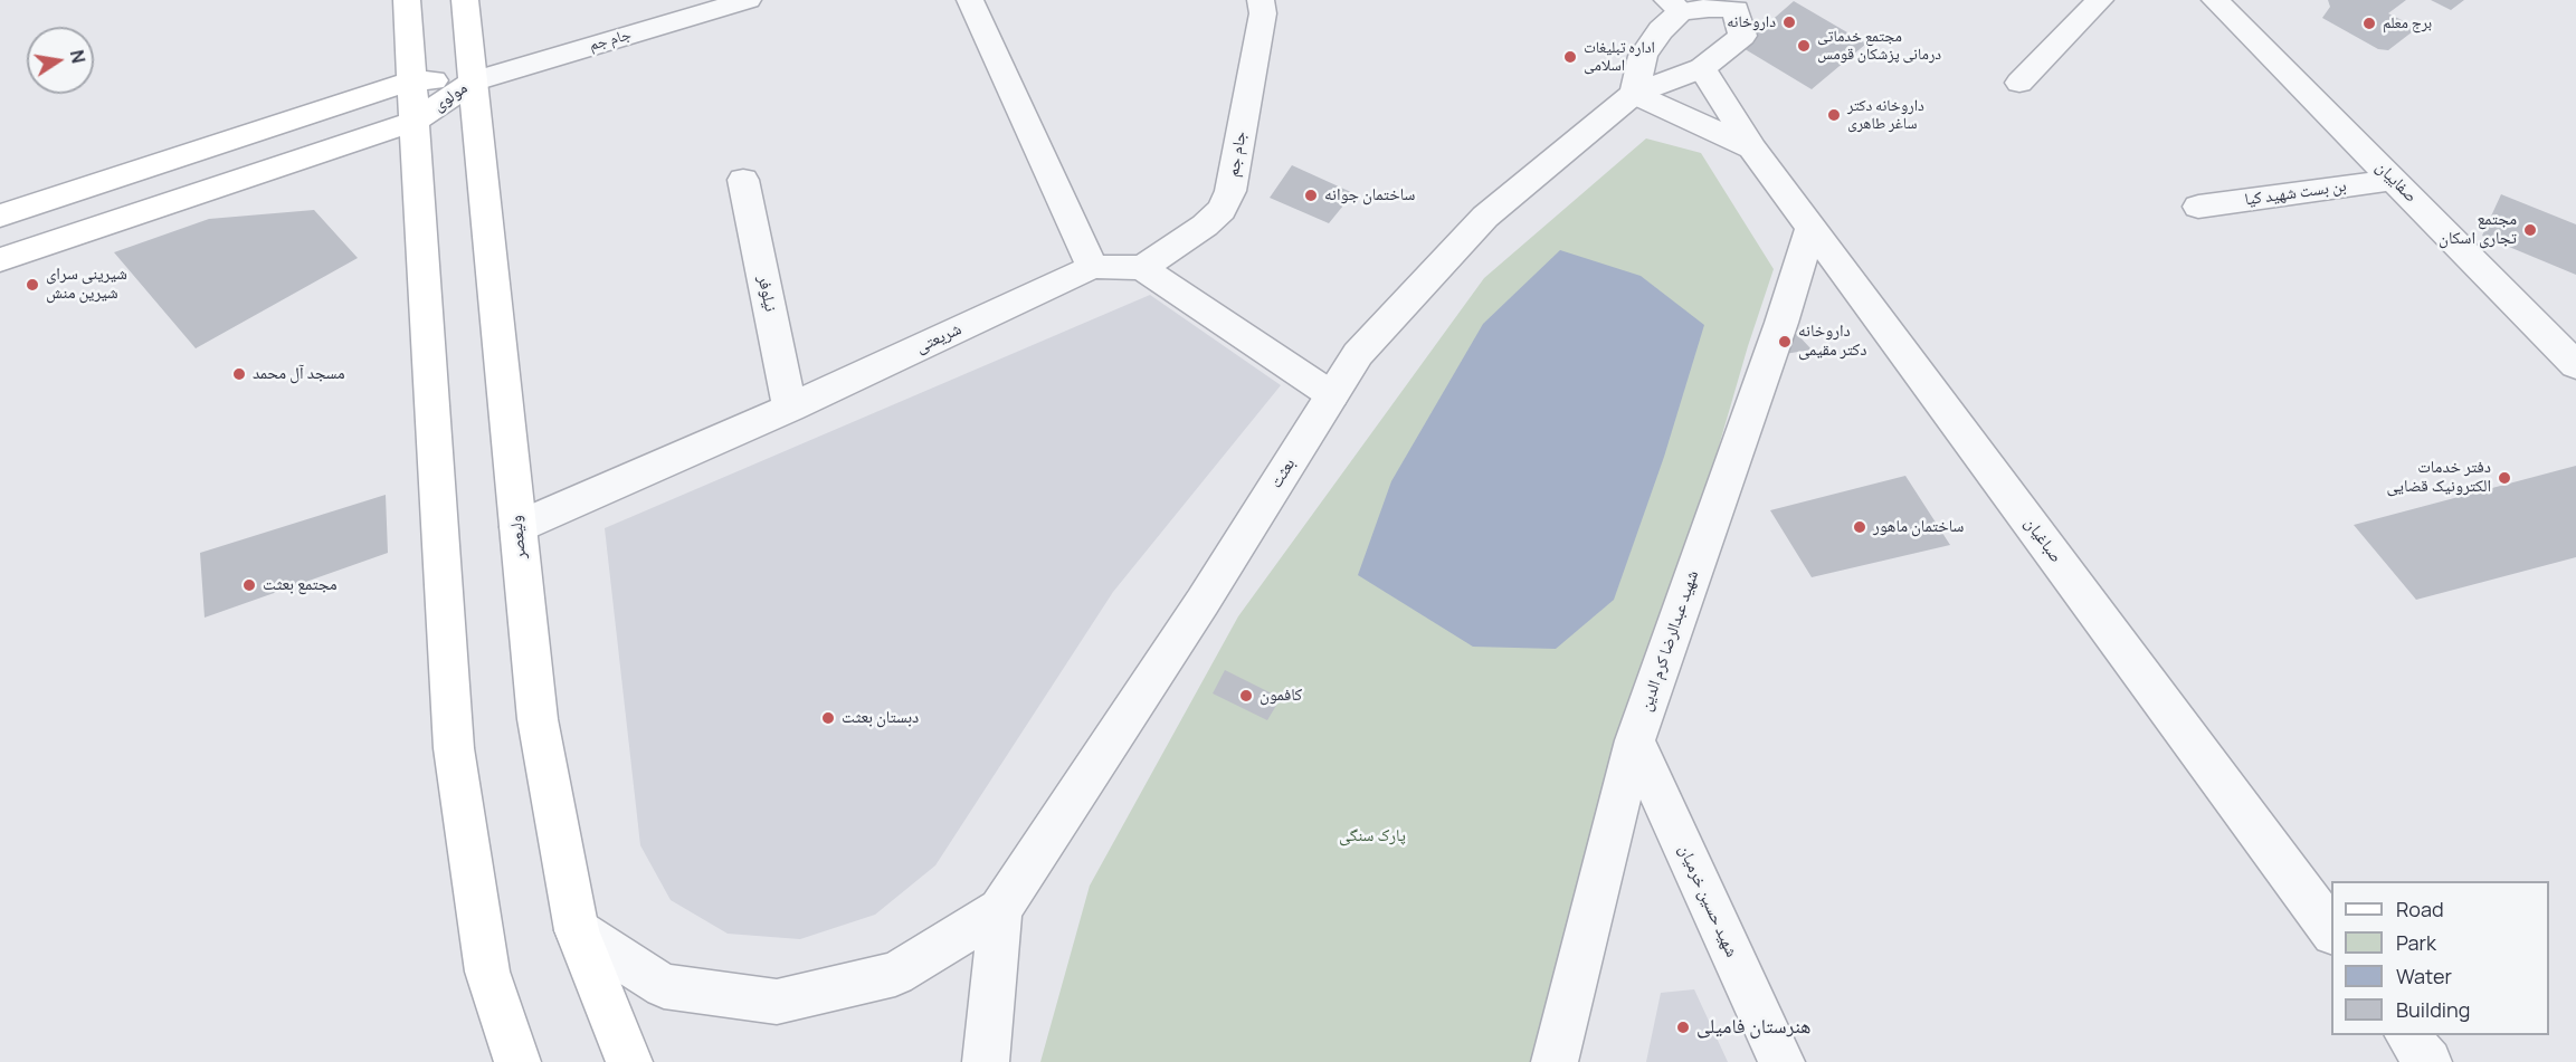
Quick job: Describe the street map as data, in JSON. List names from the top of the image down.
{
  "streets": {
    "main road": ["مولوی", "ولیعصر"],
    "street": [
      "جام جم",
      "صفاییان",
      "بن بست شهید کیا",
      "نیلوفر",
      "شریعتی",
      "بعثت",
      "صباغیان",
      "شهید عبدالرضا کرم الدین",
      "شهید حسین خرمیان"
    ]
  },
  "crossings": [
    ["جام جم", "مولوی"],
    ["جام جم", "ولیعصر"],
    ["مولوی", "ولیعصر"],
    ["صفاییان", "بن بست شهید کیا"],
    ["نیلوفر", "شریعتی"],
    ["شریعتی", "ولیعصر"],
    ["بعثت", "صباغیان"],
    ["صباغیان", "شهید عبدالرضا کرم الدین"],
    ["شهید عبدالرضا کرم الدین", "شهید حسین خرمیان"]
  ],
  "parks": ["پارک سنگی"],
  "places": [
    "داروخانه",
    "برج معلم",
    "مجتمع خدماتی درمانی پزشکان قومس",
    "اداره تبلیغات اسلامی",
    "داروخانه دکتر ساغر طاهری",
    "ساختمان جوانه",
    "مجتمع تجاری اسکان",
    "شیرینی سرای شیرین منش",
    "داروخانه دکتر مقیمی",
    "مسجد آل محمد",
    "دفتر خدمات الکترونیک قضایی",
    "ساختمان ماهور",
    "مجتمع بعثت",
    "کافمون",
    "دبستان بعثت",
    "هنرستان فامیلی"
  ],
  "legend": [
    "Road",
    "Park",
    "Water",
    "Building"
  ],
  "north": "right"
}
